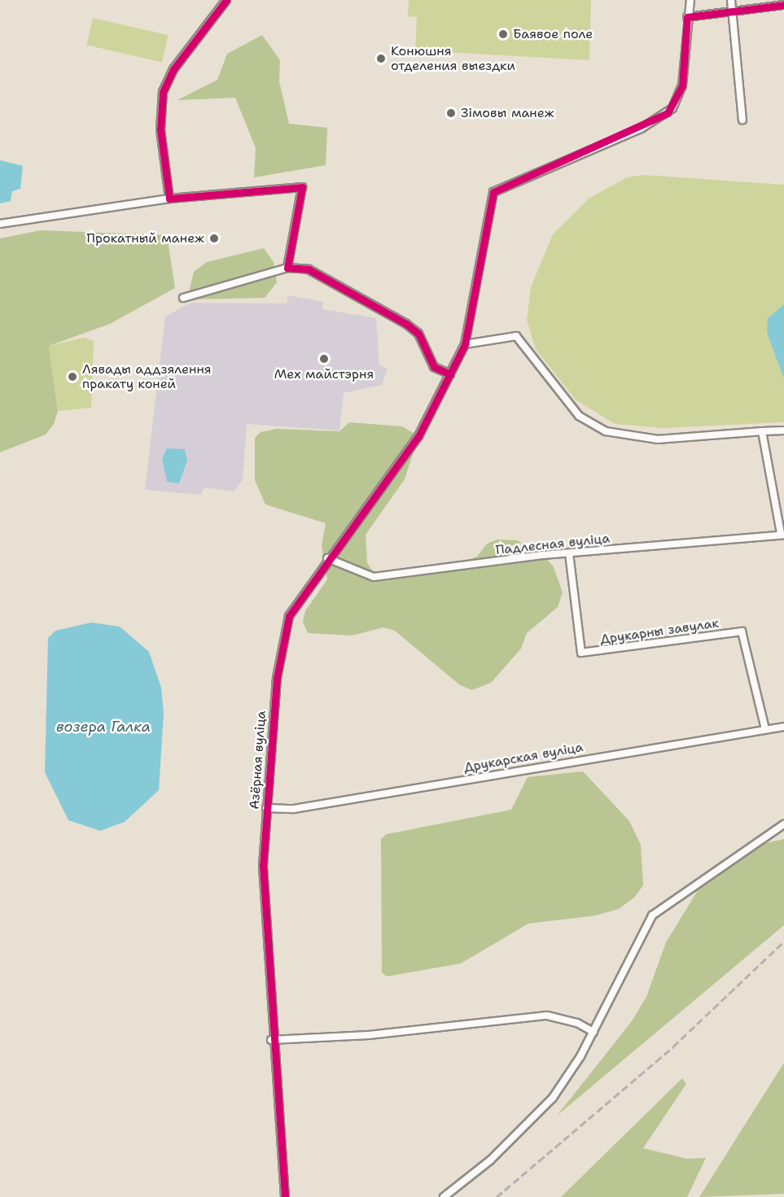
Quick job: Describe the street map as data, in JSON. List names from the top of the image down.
{
  "streets": {
    "street": [
      "Падлесная вуліца",
      "Друкарны завулак",
      "Друкарская вуліца",
      "Азёрная вуліца"
    ]
  },
  "crossings": [
    ["Падлесная вуліца", "Друкарны завулак"],
    ["Падлесная вуліца", "Азёрная вуліца"],
    ["Друкарны завулак", "Друкарская вуліца"],
    ["Друкарская вуліца", "Азёрная вуліца"]
  ],
  "water": ["возера Галка"],
  "places": [
    "Баявое поле",
    "Конюшня отделения выездки",
    "Зімовы манеж",
    "Прокатный манеж",
    "Мех майстэрня",
    "Лявады аддзялення пракату коней"
  ]
}
